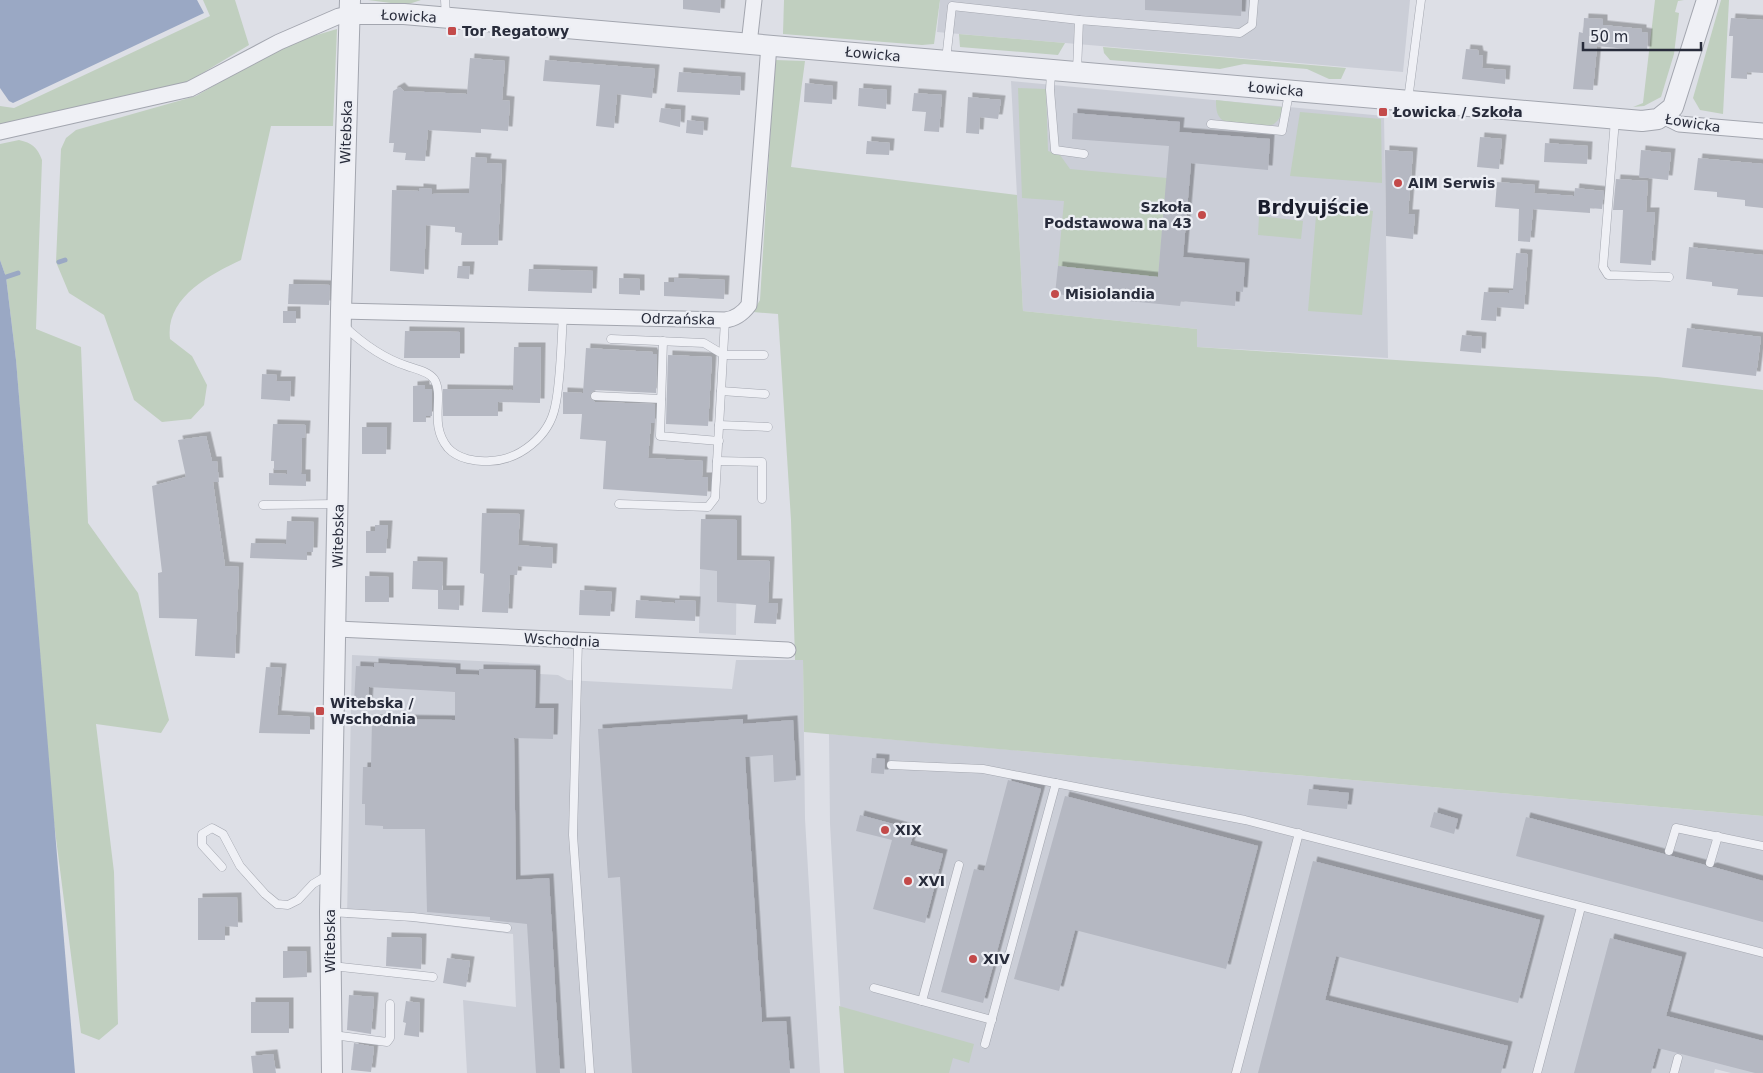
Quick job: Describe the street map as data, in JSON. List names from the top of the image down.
{
  "streets": {
    "street": [
      "Łowicka",
      "Witebska",
      "Odrzańska",
      "Wschodnia"
    ]
  },
  "crossings": [
    ["Łowicka", "Witebska"],
    ["Łowicka", "Odrzańska"],
    ["Witebska", "Odrzańska"],
    ["Witebska", "Wschodnia"]
  ],
  "districts": ["Brdyujście"],
  "places": {
    "transit": ["Tor Regatowy", "Łowicka / Szkoła", "Witebska / Wschodnia"],
    "other": [
      "AIM Serwis",
      "Szkoła Podstawowa na 43",
      "Misiolandia",
      "XIX",
      "XVI",
      "XIV"
    ]
  },
  "scale_bar": "50 m"
}
